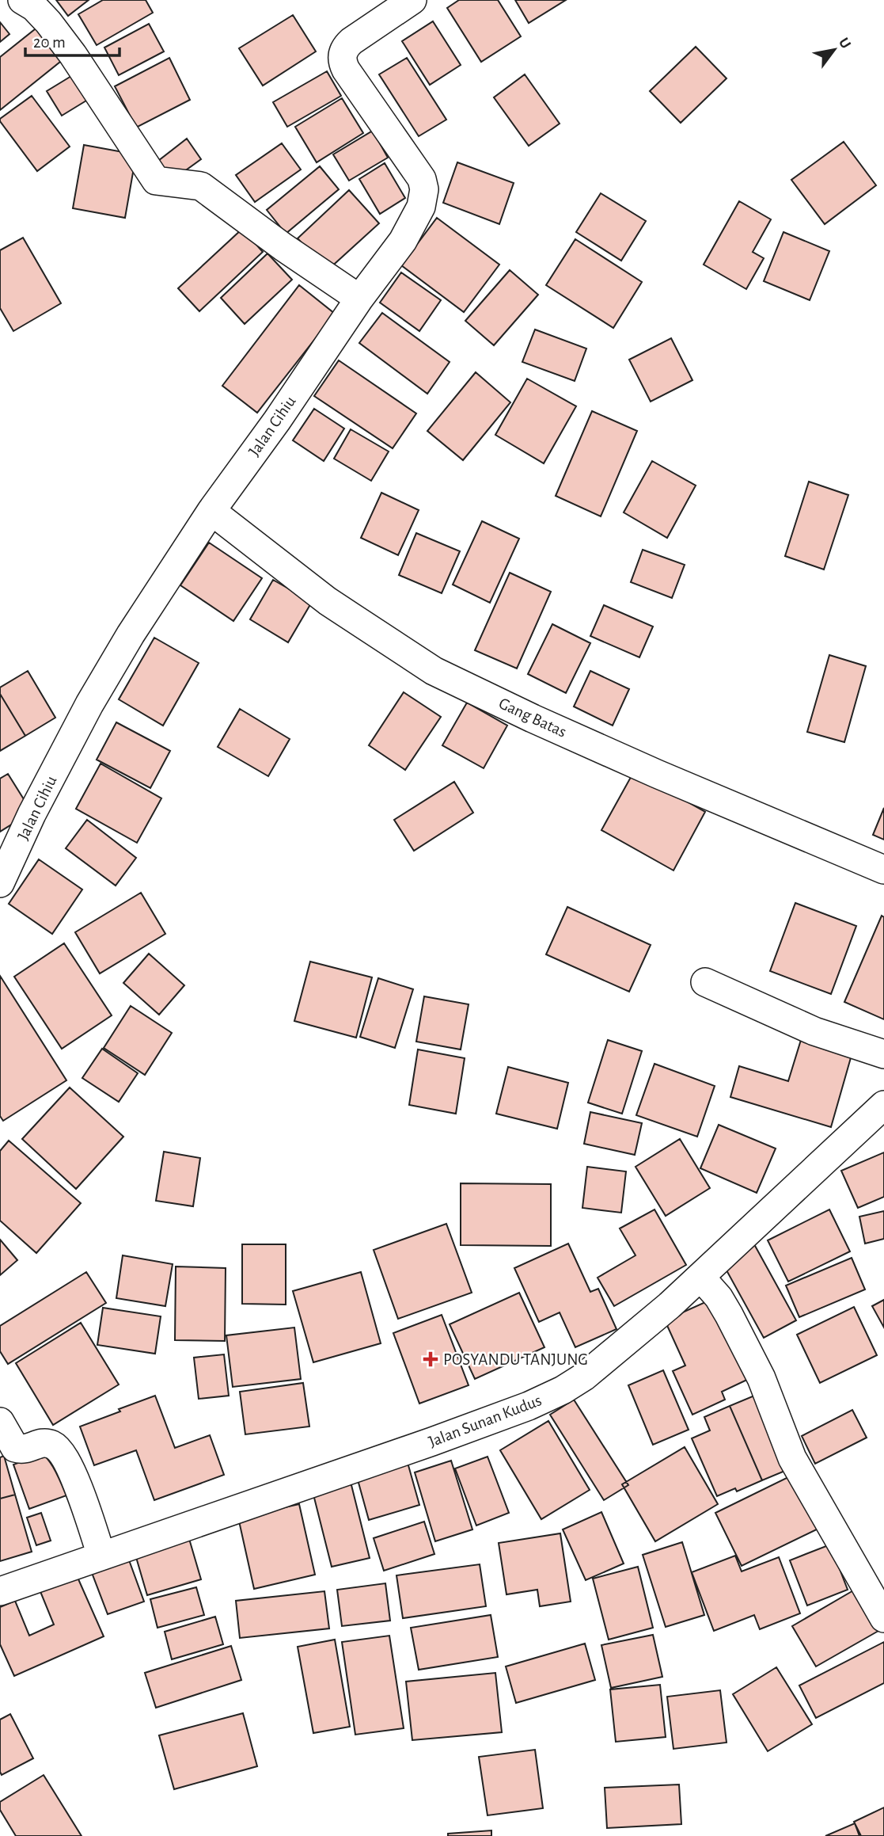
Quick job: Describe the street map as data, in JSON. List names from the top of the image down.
{
  "streets": {
    "street": ["Jalan Cihiu", "Gang Batas", "Jalan Sunan Kudus"]
  },
  "crossings": [
    ["Jalan Cihiu", "Gang Batas"]
  ],
  "places": {
    "health": ["POSYANDU TANJUNG"]
  },
  "scale_bar": "20 m",
  "north": "top right"
}
